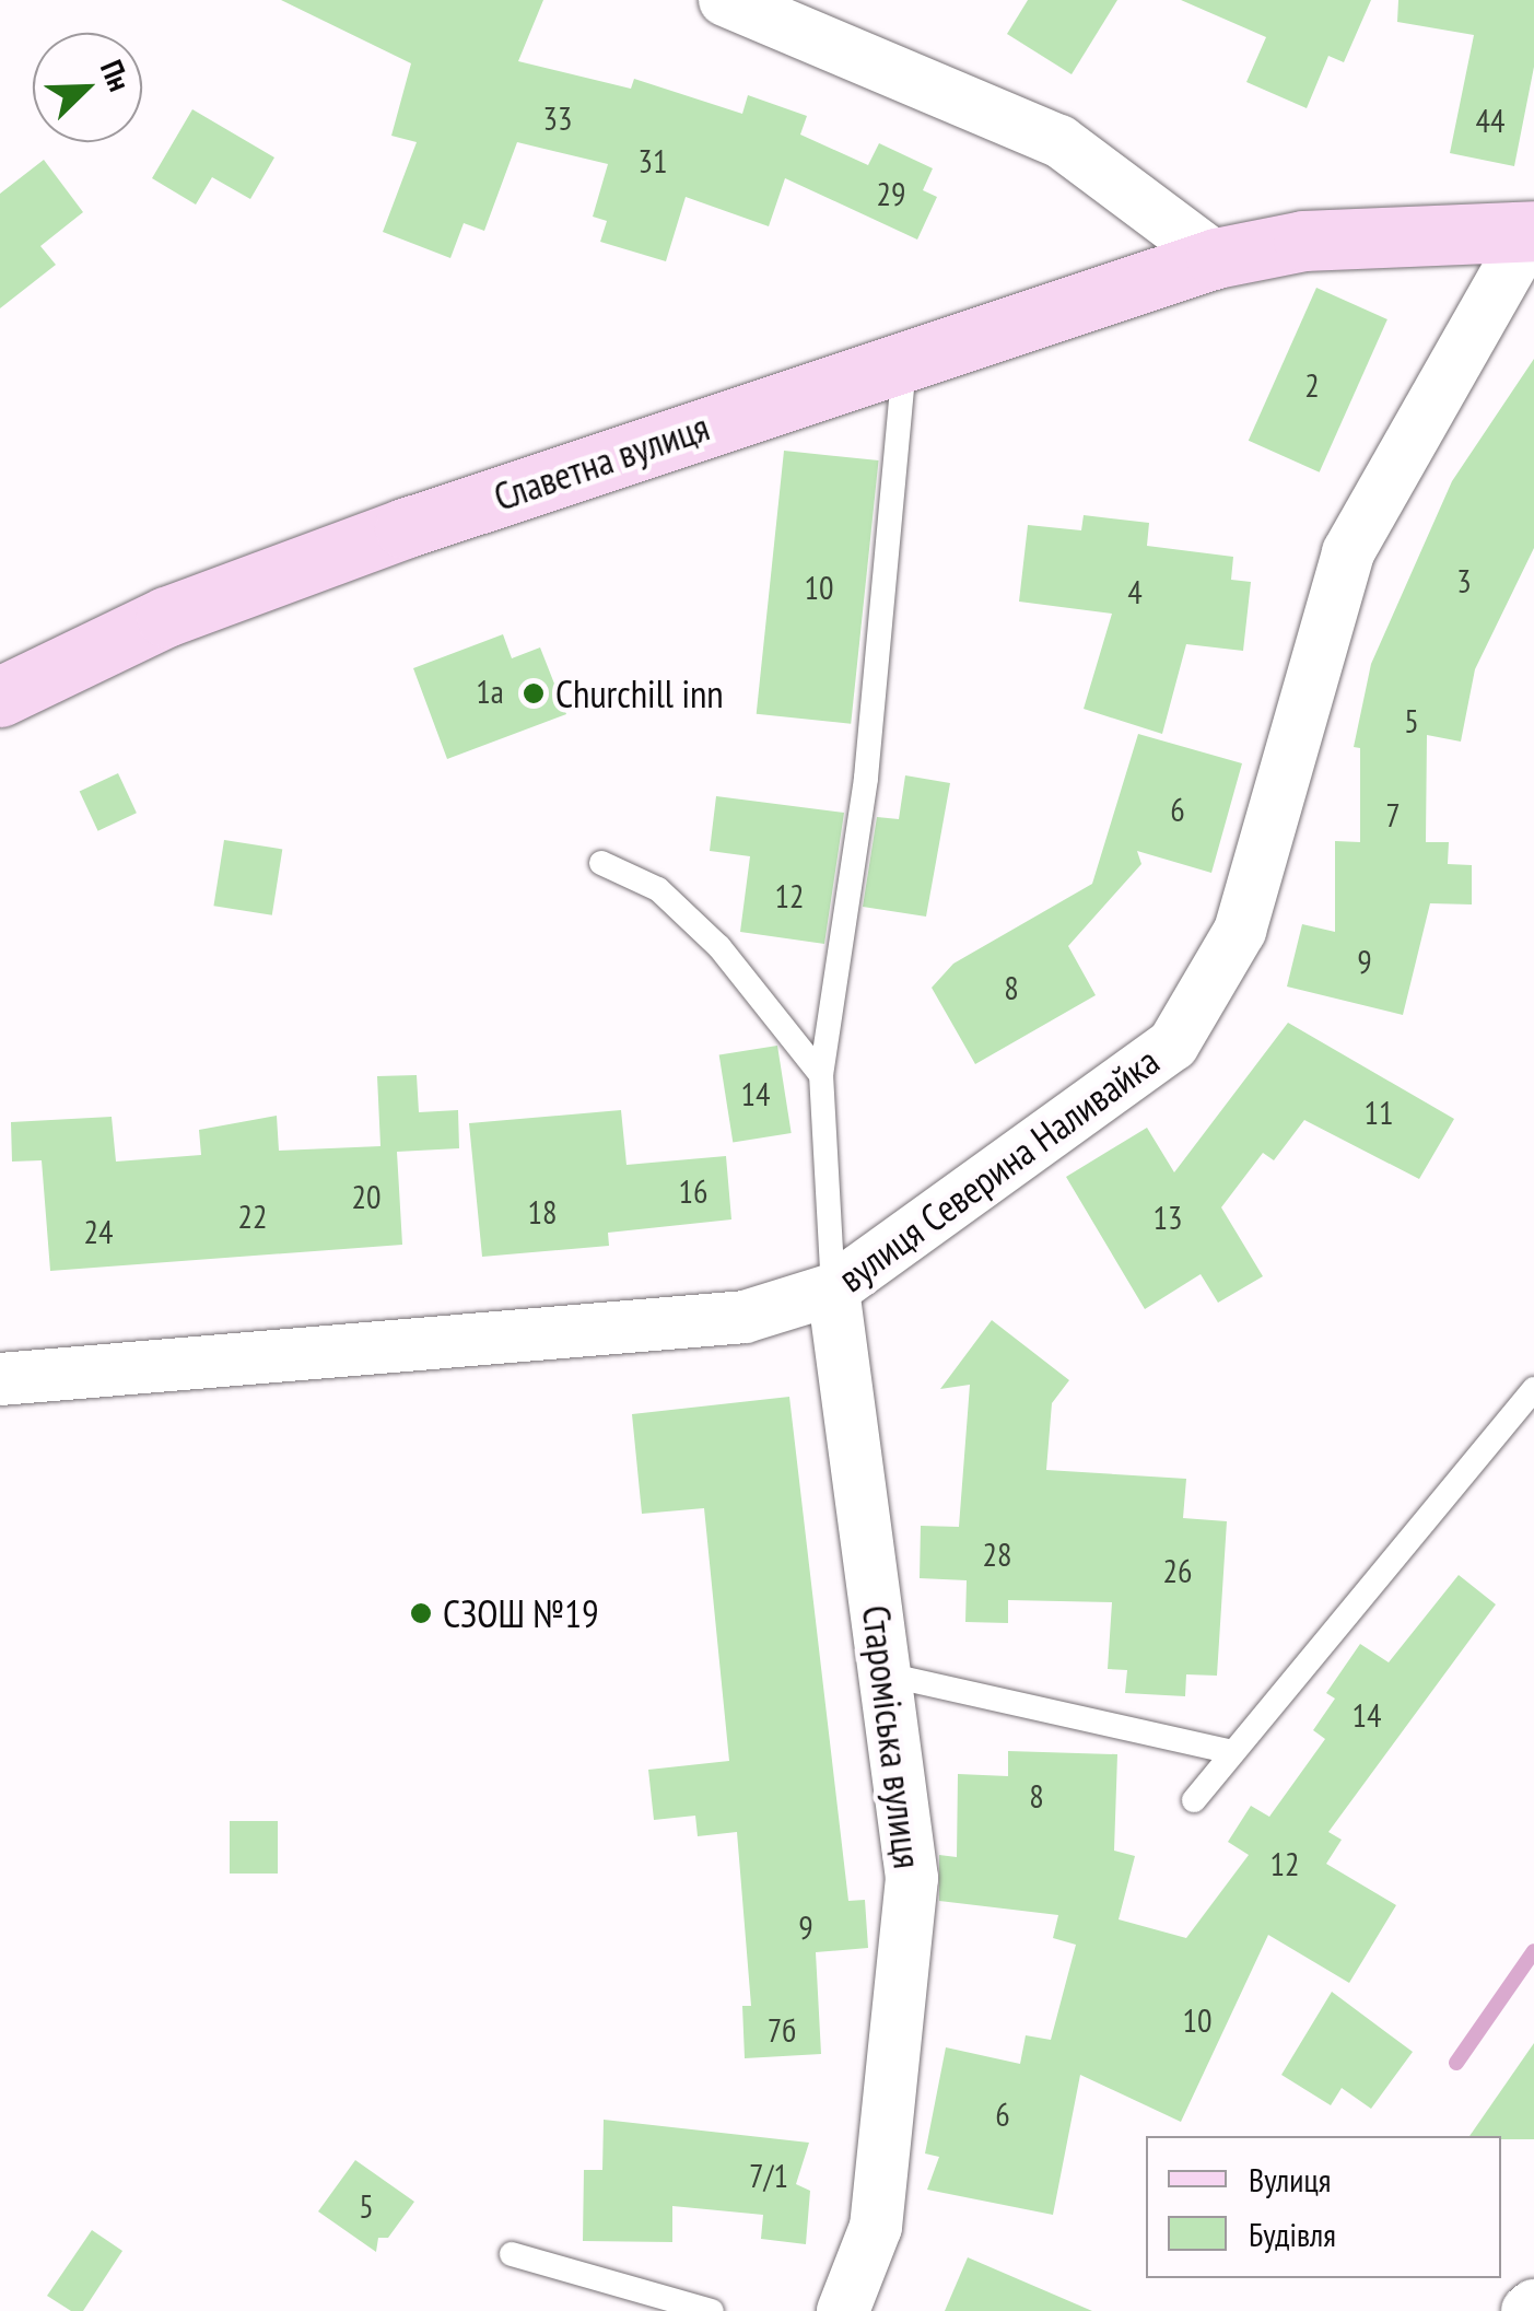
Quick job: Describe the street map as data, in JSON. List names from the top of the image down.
{
  "streets": {
    "main road": ["Славетна вулиця"],
    "street": ["вулиця Северина Наливайка", "Староміська вулиця"]
  },
  "crossings": [
    ["Славетна вулиця", "вулиця Северина Наливайка"],
    ["вулиця Северина Наливайка", "Староміська вулиця"]
  ],
  "places": ["Churchill inn", "СЗОШ №19"],
  "house_numbers": [
    "33",
    "44",
    "31",
    "29",
    "2",
    "3",
    "10",
    "4",
    "1а",
    "5",
    "6",
    "7",
    "12",
    "9",
    "8",
    "14",
    "11",
    "16",
    "20",
    "18",
    "22",
    "13",
    "24",
    "28",
    "26",
    "14",
    "8",
    "12",
    "9",
    "10",
    "7б",
    "6",
    "7/1",
    "5"
  ],
  "legend": ["Вулиця", "Будівля"],
  "north": "top right"
}
